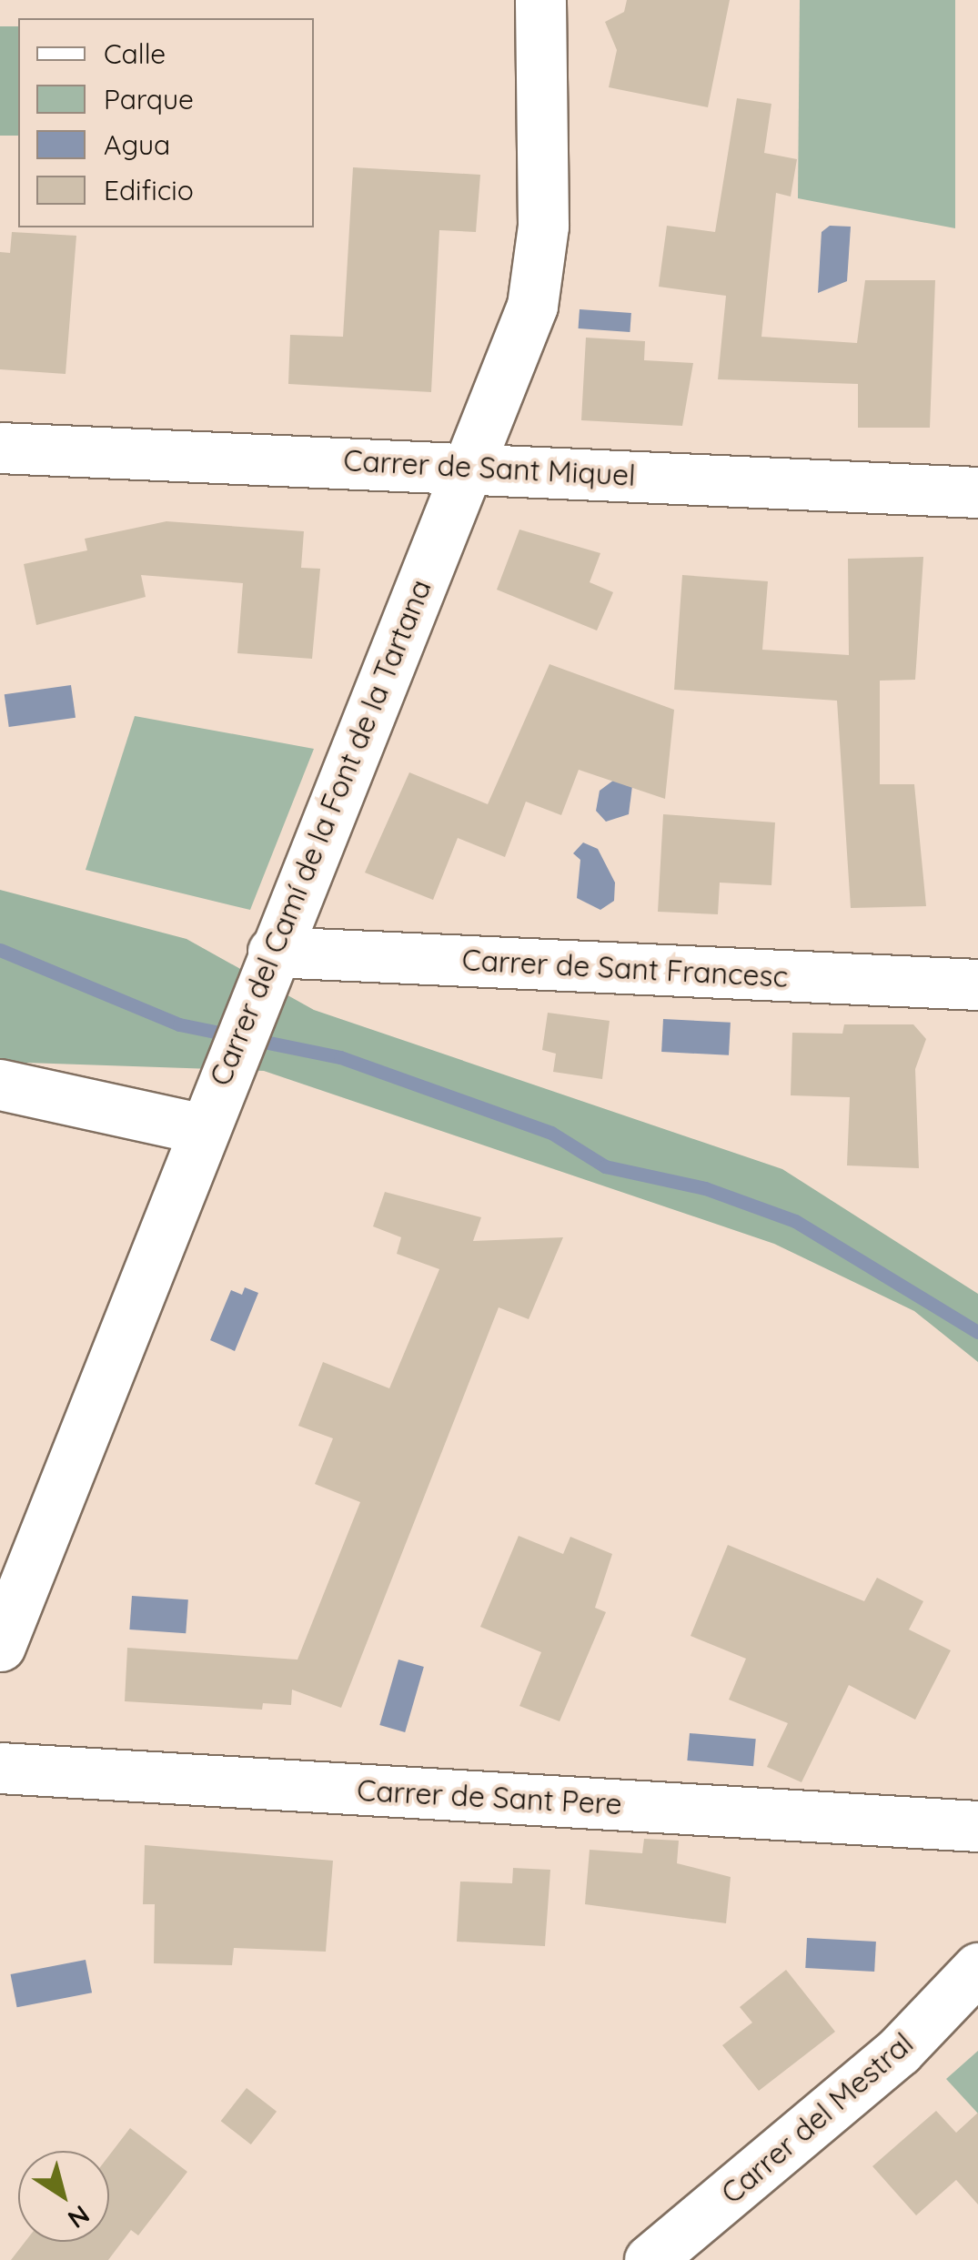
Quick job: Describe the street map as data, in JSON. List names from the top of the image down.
{
  "streets": {
    "street": [
      "Carrer de Sant Miquel",
      "Carrer del Camí de la Font de la Tartana",
      "Carrer de Sant Francesc",
      "Carrer de Sant Pere",
      "Carrer del Mestral"
    ]
  },
  "crossings": [
    ["Carrer de Sant Miquel", "Carrer del Camí de la Font de la Tartana"],
    ["Carrer del Camí de la Font de la Tartana", "Carrer de Sant Francesc"]
  ],
  "legend": [
    "Calle",
    "Parque",
    "Agua",
    "Edificio"
  ],
  "north": "bottom right"
}
